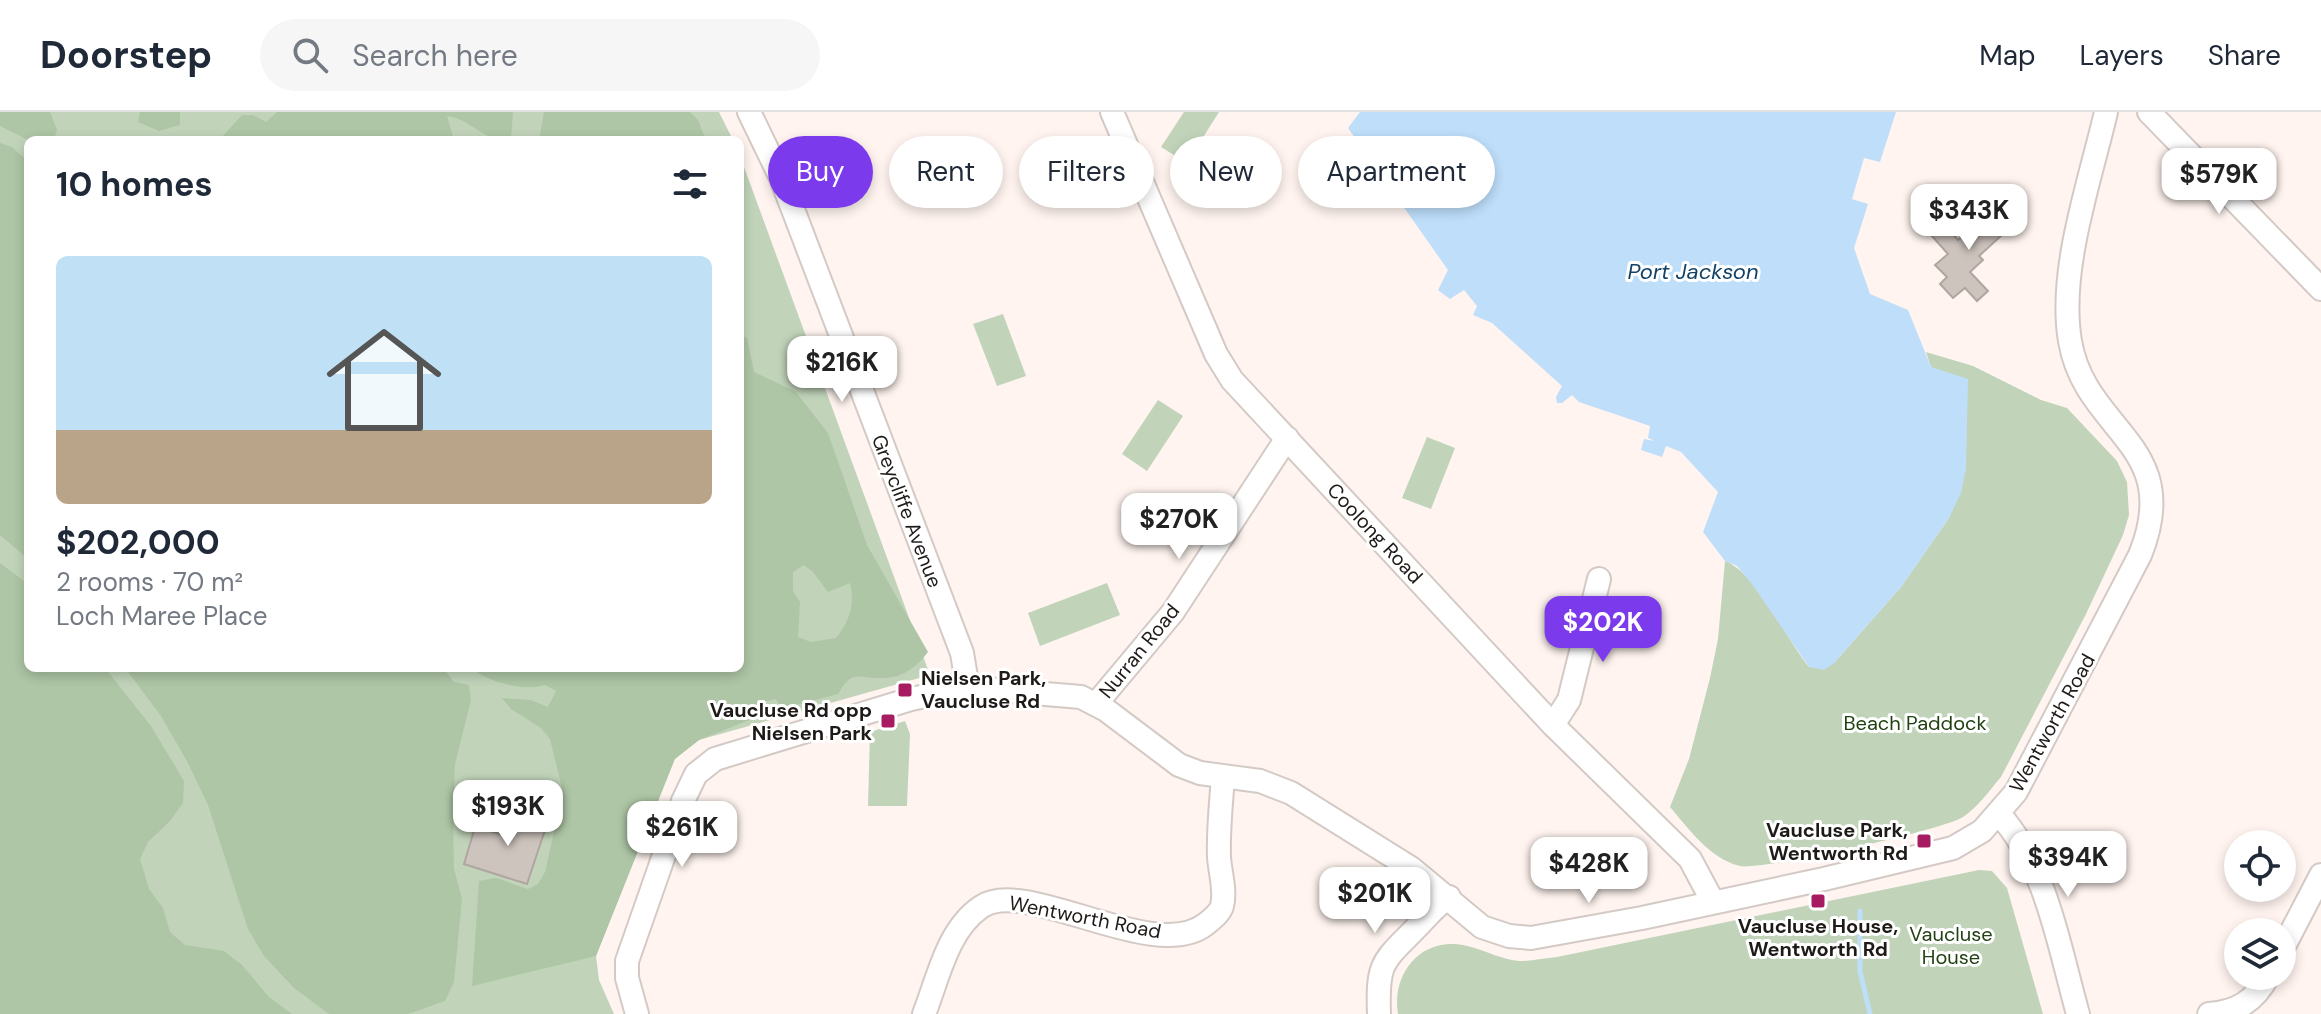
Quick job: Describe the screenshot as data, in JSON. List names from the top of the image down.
{
  "streets": {
    "street": [
      "Greycliffe Avenue",
      "Coolong Road",
      "Nurran Road",
      "Wentworth Road"
    ]
  },
  "crossings": [
    ["Greycliffe Avenue", "Wentworth Road"],
    ["Coolong Road", "Nurran Road"],
    ["Coolong Road", "Wentworth Road"],
    ["Nurran Road", "Wentworth Road"]
  ],
  "water": ["Port Jackson"],
  "parks": ["Beach Paddock", "Vaucluse House"],
  "places": {
    "transit": [
      "Nielsen Park, Vaucluse Rd",
      "Vaucluse Rd opp Nielsen Park",
      "Vaucluse Park, Wentworth Rd",
      "Vaucluse House, Wentworth Rd"
    ]
  },
  "page": {
    "header": "Doorstep",
    "search": "Search here",
    "nav": ["Map", "Layers", "Share"],
    "chip": [
      "Buy",
      "Rent",
      "Filters",
      "New",
      "Apartment"
    ],
    "heading": "10 homes",
    "price": [
      "$579K",
      "$343K",
      "$216K",
      "$270K",
      "$202K",
      "$193K",
      "$261K",
      "$394K",
      "$428K",
      "$201K"
    ],
    "list": [
      {
        "name": "$202,000",
        "note": "2 rooms · 70 m² · Loch Maree Place"
      }
    ]
  }
}
